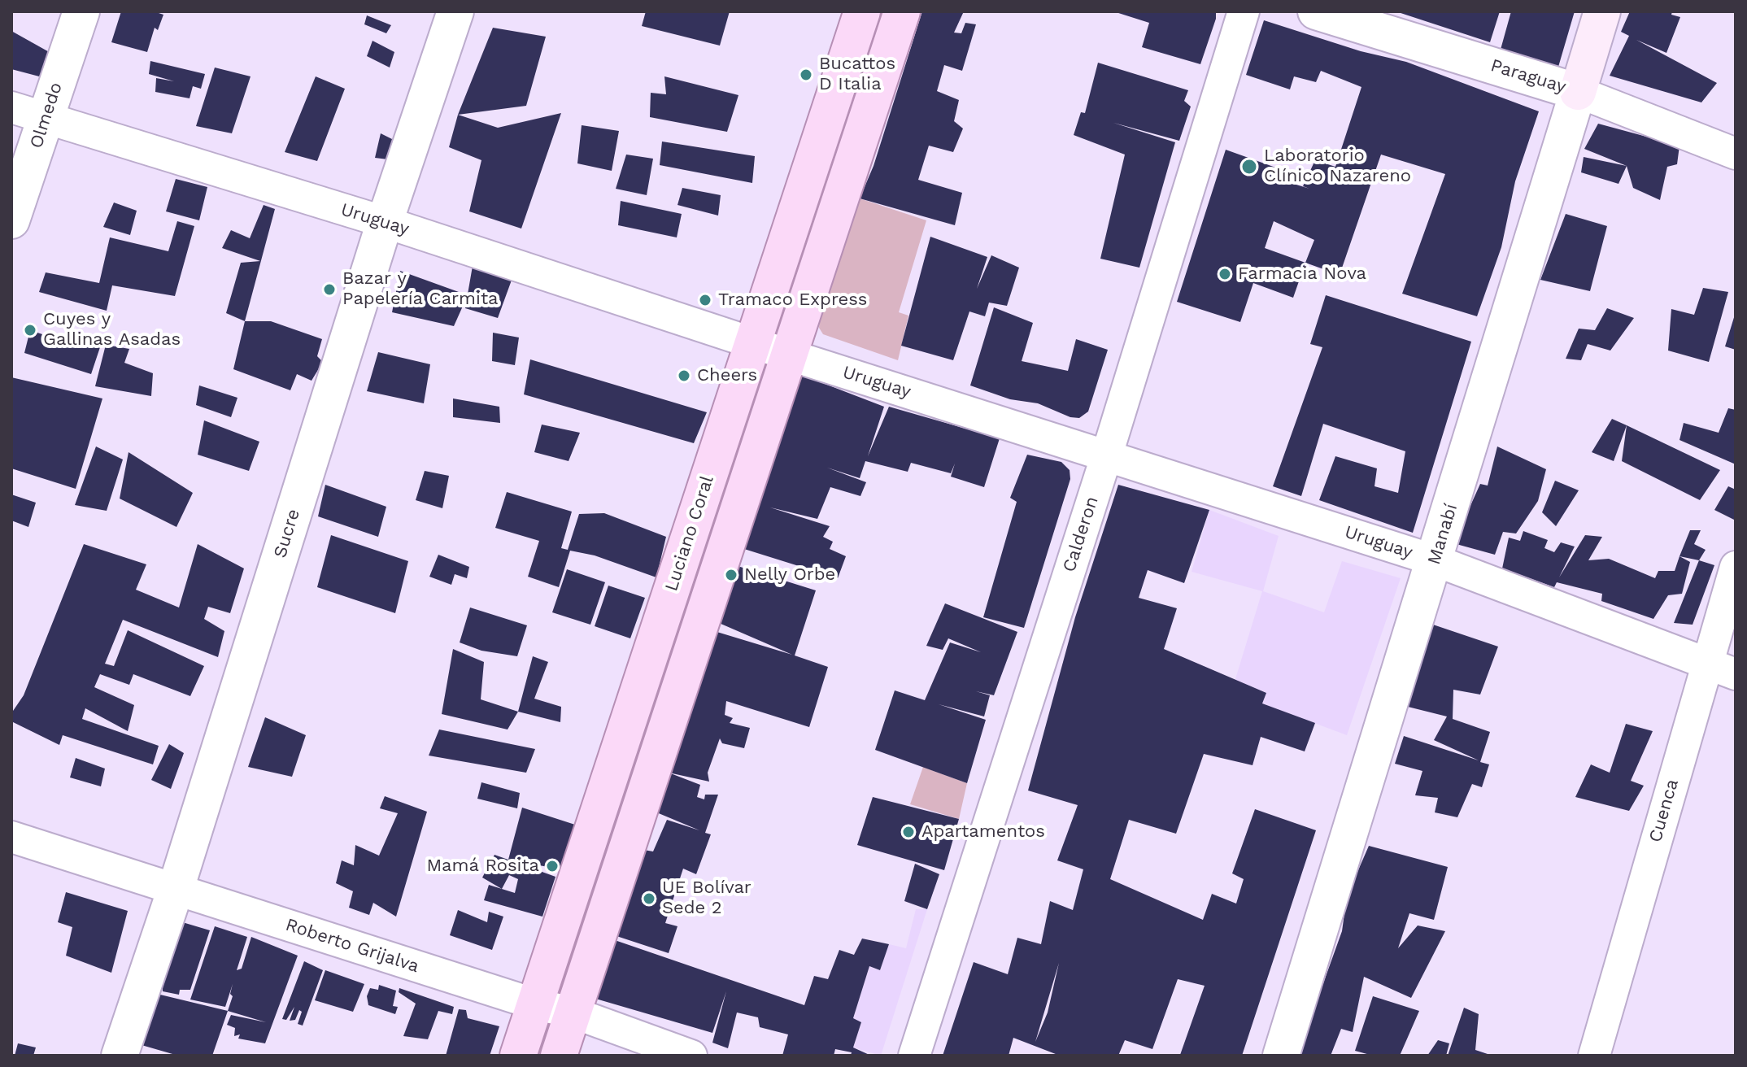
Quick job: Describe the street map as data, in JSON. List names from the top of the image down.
{
  "streets": {
    "main road": ["Luciano Coral", "Manabí"],
    "street": [
      "Paraguay",
      "Olmedo",
      "Uruguay",
      "Sucre",
      "Calderon",
      "Cuenca",
      "Roberto Grijalva"
    ]
  },
  "crossings": [
    ["Paraguay", "Manabí"],
    ["Olmedo", "Uruguay"],
    ["Uruguay", "Sucre"],
    ["Uruguay", "Luciano Coral"],
    ["Uruguay", "Calderon"],
    ["Uruguay", "Manabí"],
    ["Uruguay", "Cuenca"],
    ["Sucre", "Roberto Grijalva"],
    ["Luciano Coral", "Roberto Grijalva"]
  ],
  "places": [
    "Bucattos D Italia",
    "Laboratorio Clínico Nazareno",
    "Farmacia Nova",
    "Bazar y Papelería Carmita",
    "Tramaco Express",
    "Cuyes y Gallinas Asadas",
    "Cheers",
    "Nelly Orbe",
    "Apartamentos",
    "Mamá Rosita",
    "UE Bolívar Sede 2"
  ]
}
